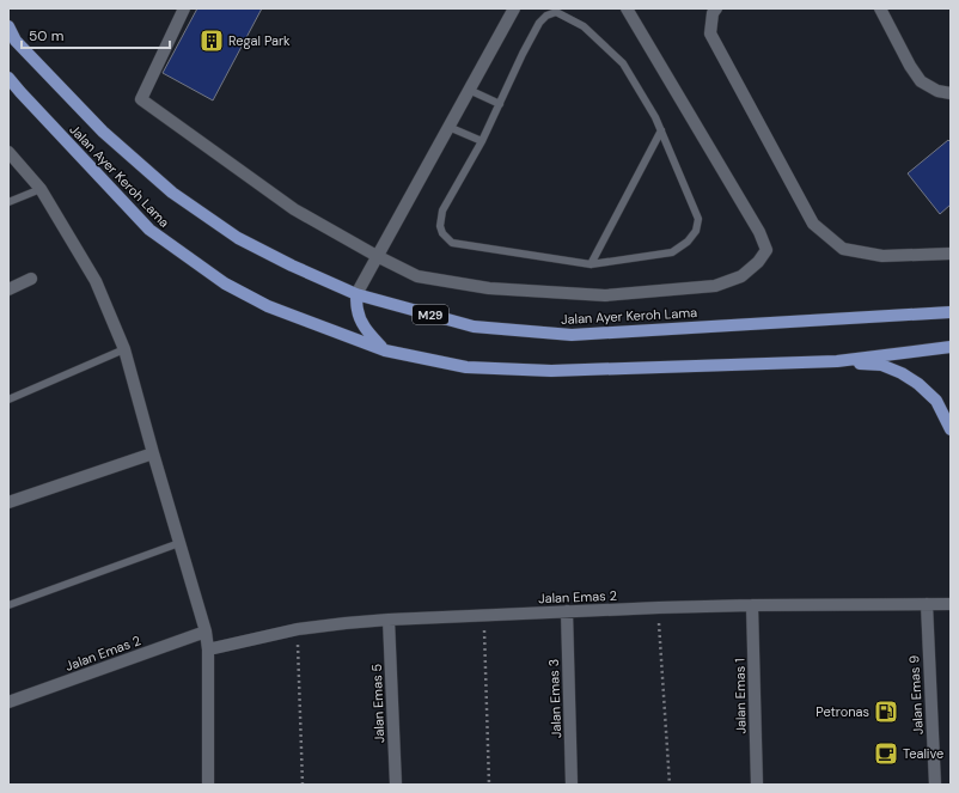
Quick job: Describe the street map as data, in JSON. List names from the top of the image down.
{
  "streets": {
    "main road": ["Jalan Ayer Keroh Lama", "M29"],
    "street": [
      "Jalan Emas 2",
      "Jalan Emas 9",
      "Jalan Emas 1",
      "Jalan Emas 3",
      "Jalan Emas 5"
    ]
  },
  "crossings": [
    ["Jalan Emas 2", "Jalan Emas 9"],
    ["Jalan Emas 2", "Jalan Emas 1"],
    ["Jalan Emas 2", "Jalan Emas 3"],
    ["Jalan Emas 2", "Jalan Emas 5"]
  ],
  "places": {
    "building": ["Regal Park"],
    "fuel station": ["Petronas"],
    "cafe": ["Tealive"]
  },
  "scale_bar": "50 m"
}
